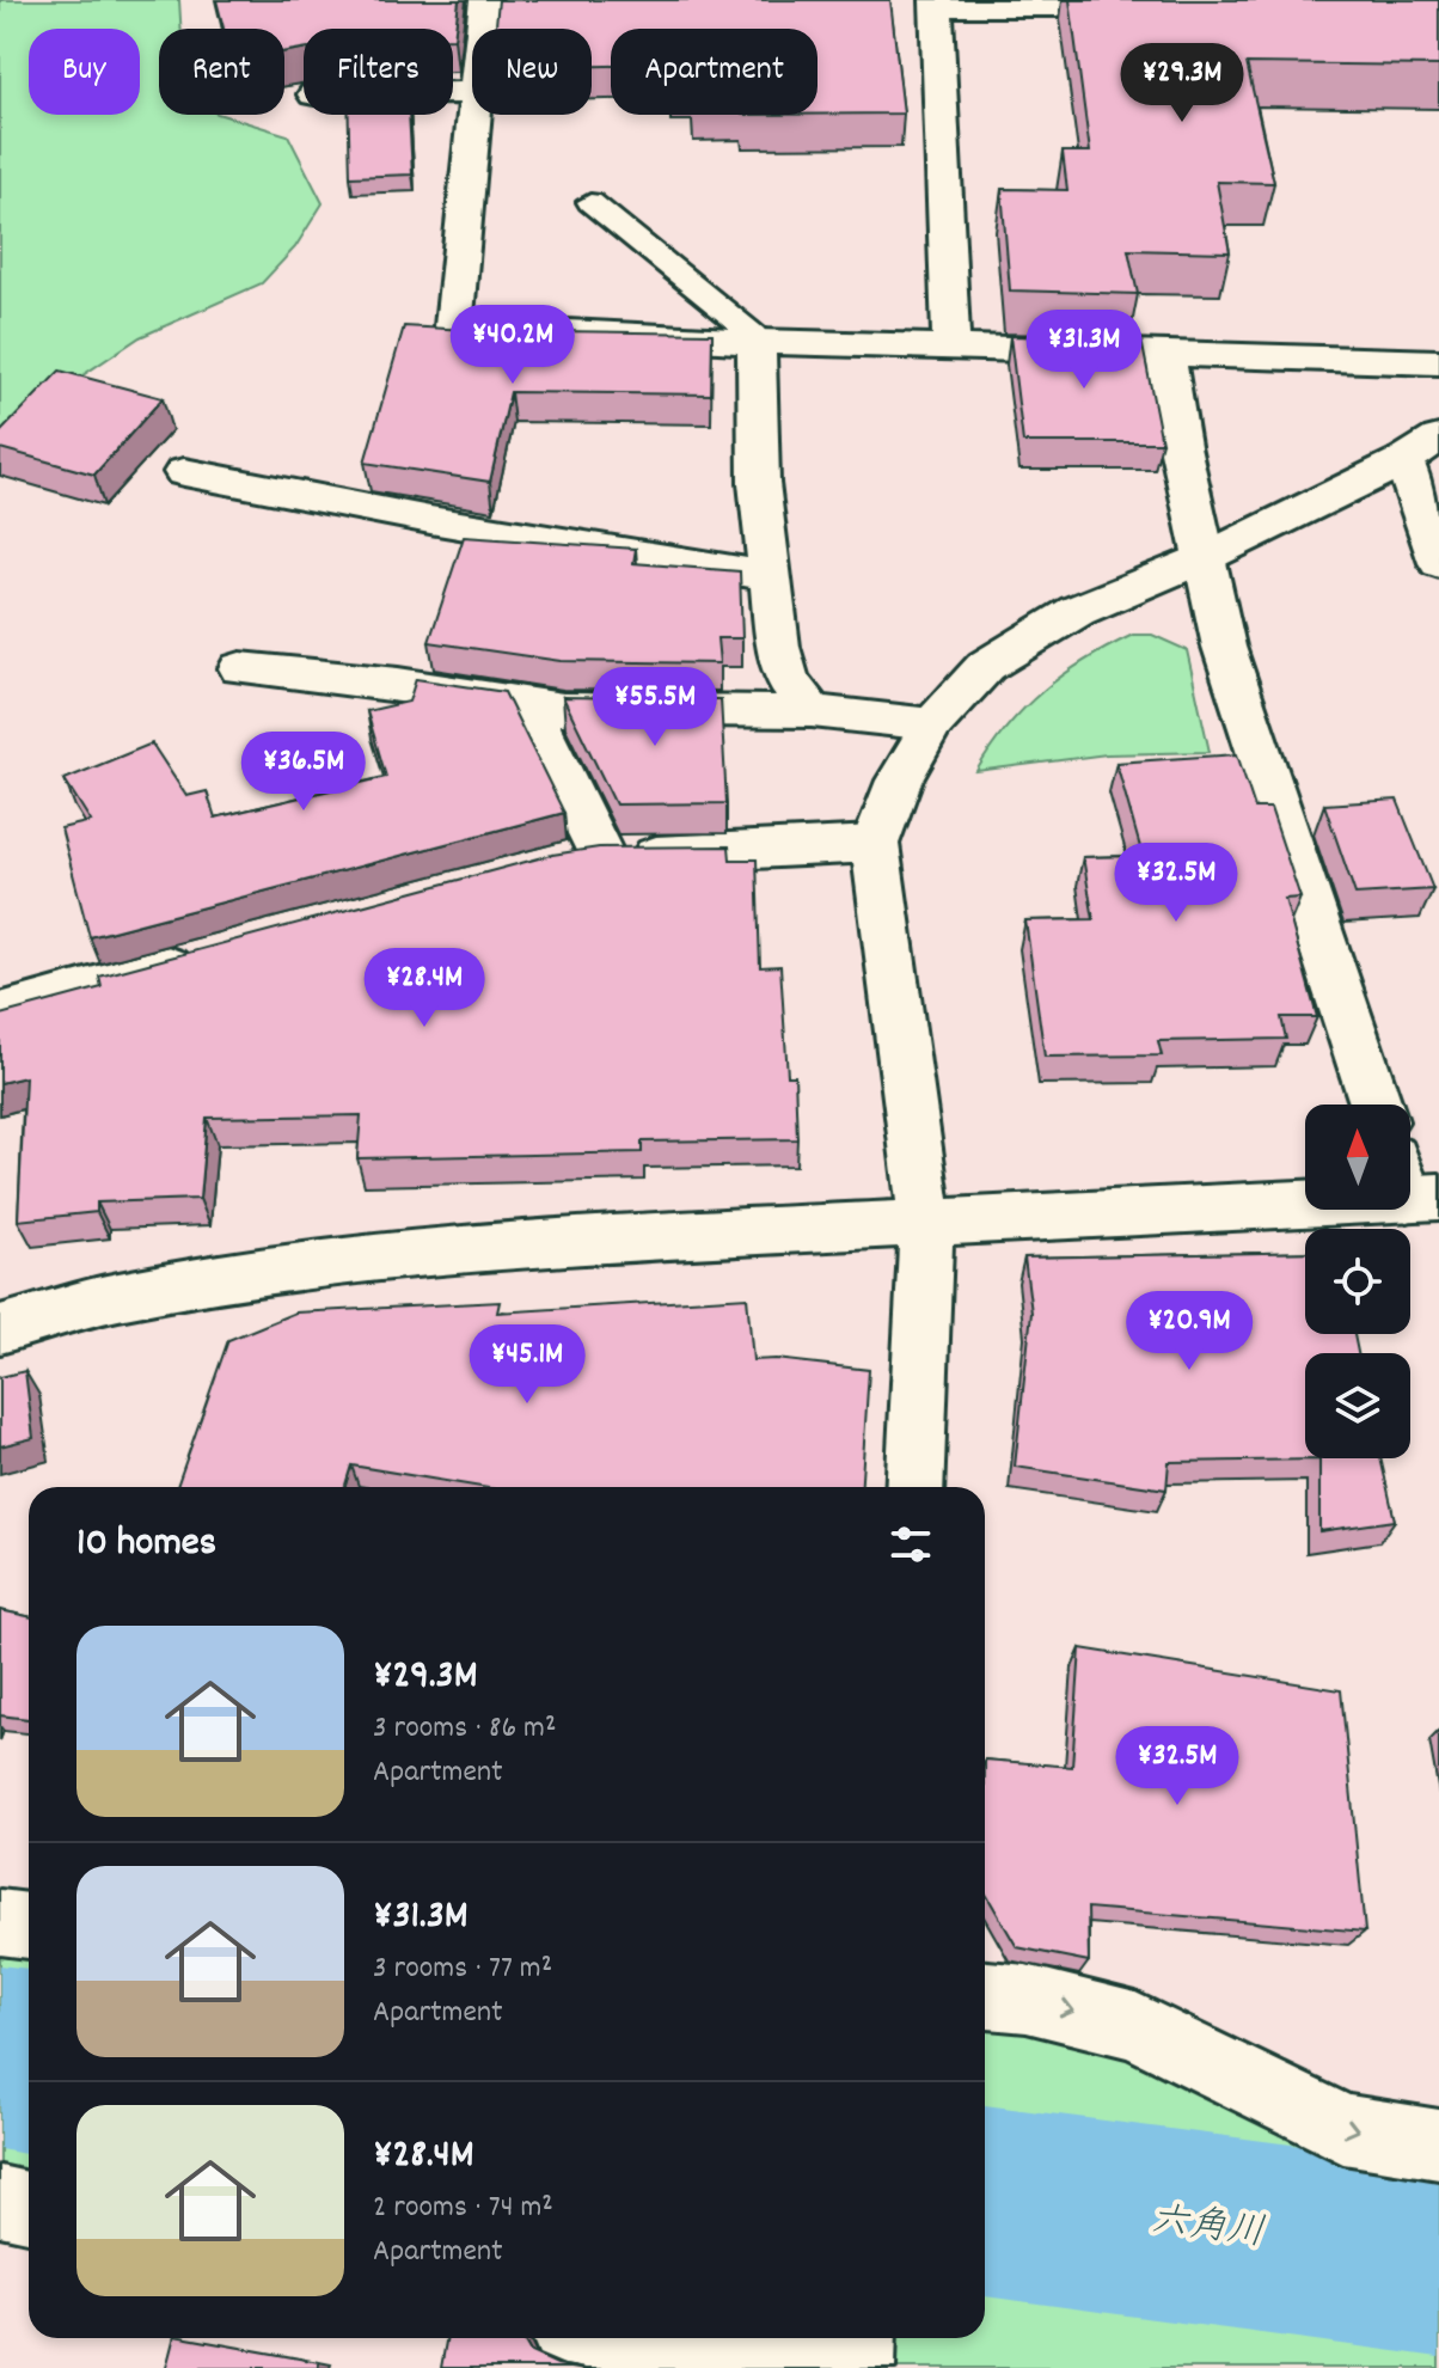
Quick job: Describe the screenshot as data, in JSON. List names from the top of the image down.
{
  "water": ["六角川"],
  "north": "top",
  "page": {
    "chip": [
      "Buy",
      "Rent",
      "Filters",
      "New",
      "Apartment"
    ],
    "price": [
      "¥29.3M",
      "¥40.2M",
      "¥31.3M",
      "¥55.5M",
      "¥36.5M",
      "¥32.5M",
      "¥28.4M",
      "¥20.9M",
      "¥45.1M",
      "¥32.5M"
    ],
    "heading": "10 homes",
    "list": [
      {
        "name": "¥29.3M",
        "note": "3 rooms · 86 m² · Apartment"
      },
      {
        "name": "¥31.3M",
        "note": "3 rooms · 77 m² · Apartment"
      },
      {
        "name": "¥28.4M",
        "note": "2 rooms · 74 m² · Apartment"
      }
    ]
  }
}
